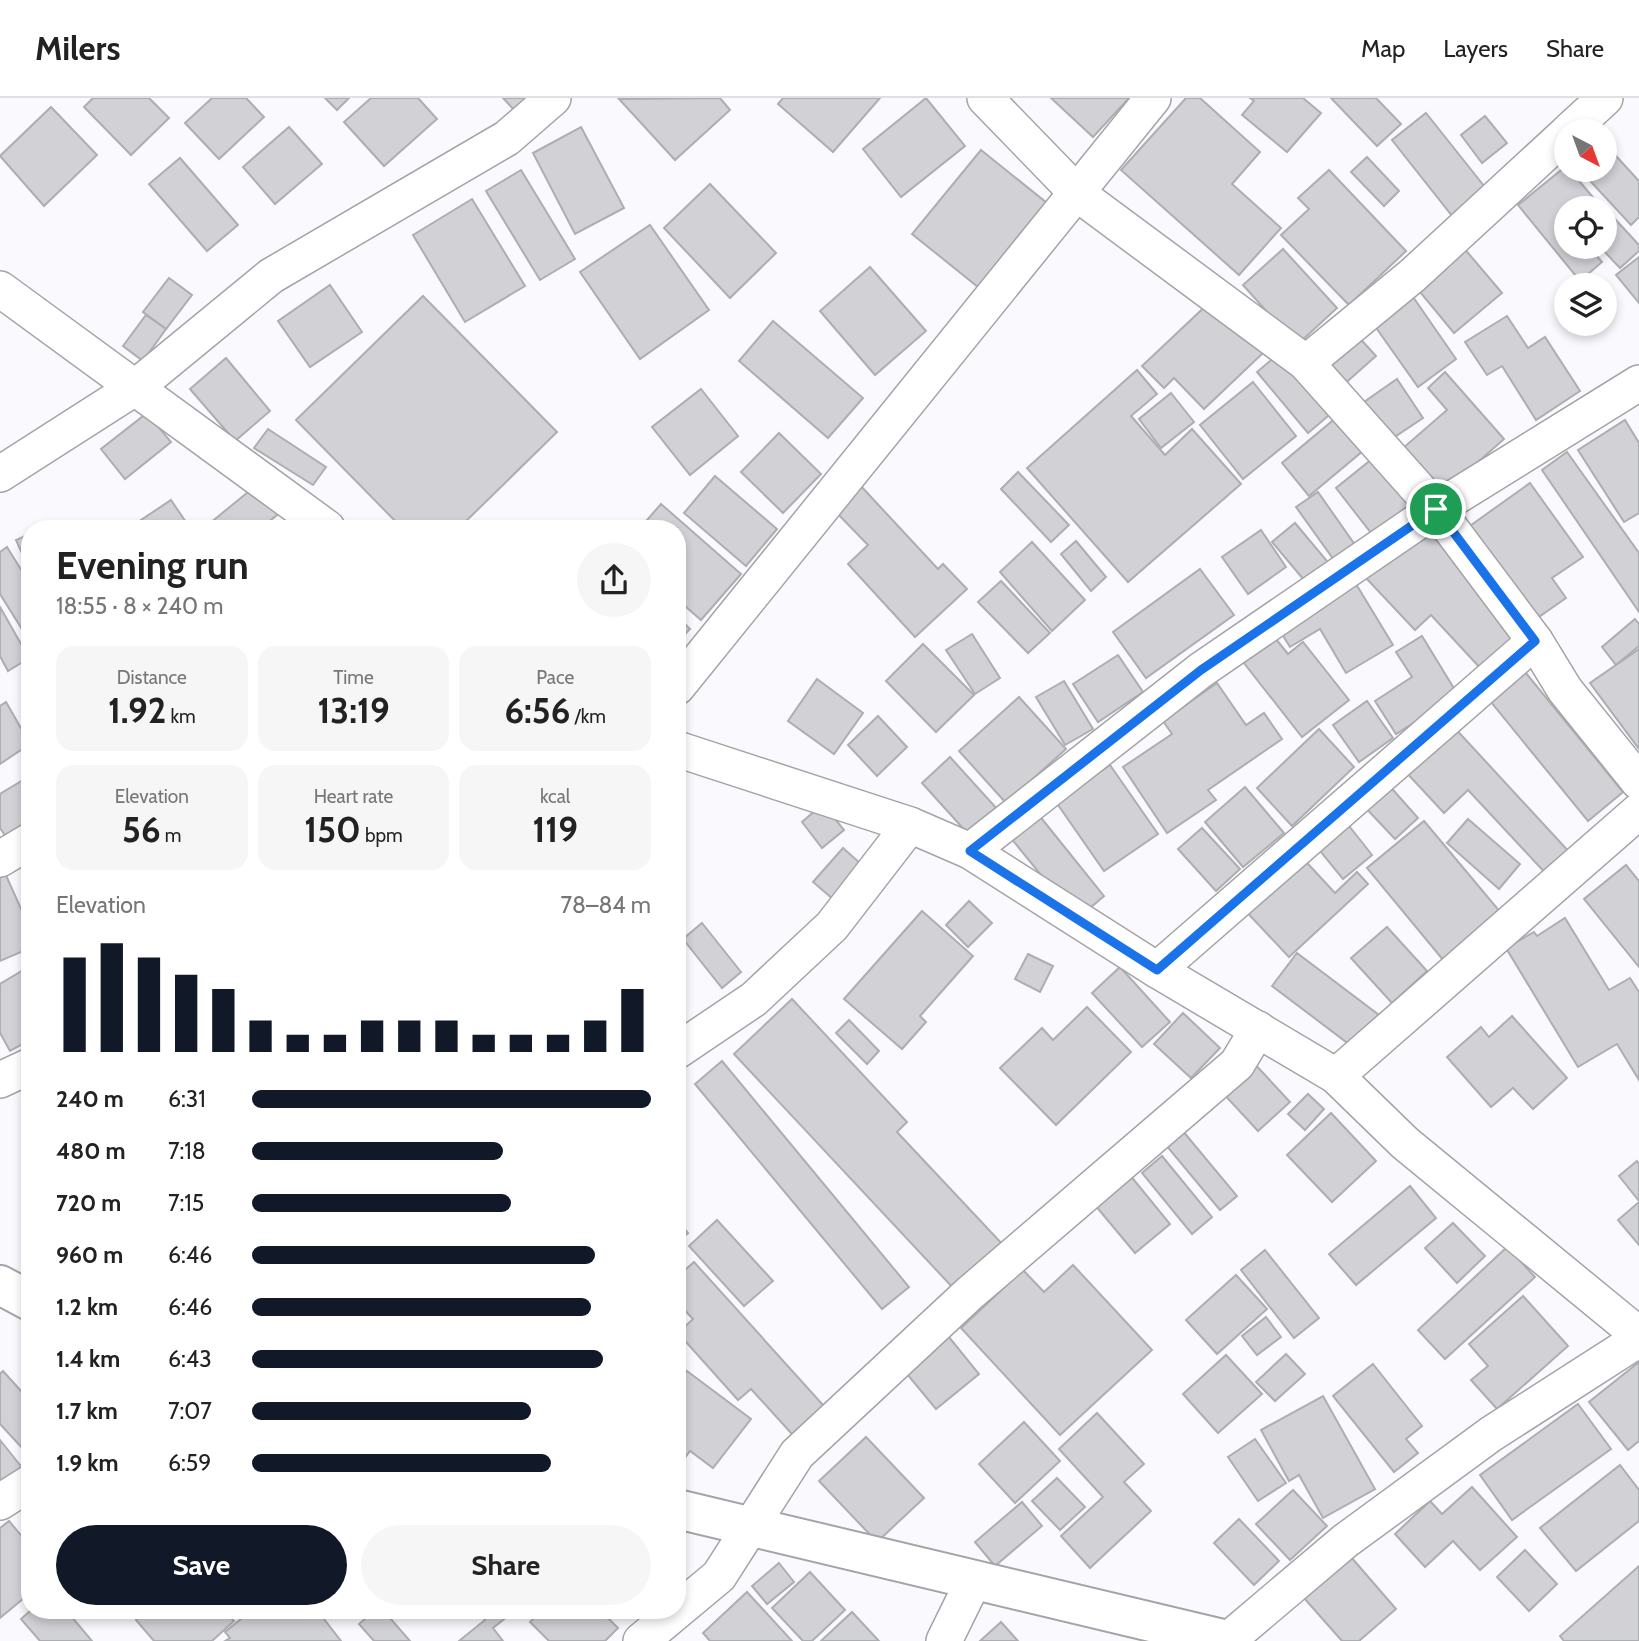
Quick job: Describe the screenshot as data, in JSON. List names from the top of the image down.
{
  "north": "bottom right",
  "page": {
    "header": "Milers",
    "nav": ["Map", "Layers", "Share"],
    "heading": ["Evening run", "18:55 · 8 × 240 m"],
    "stats": [
      ["Distance", "1.92 km"],
      ["Time", "13:19"],
      ["Pace", "6:56 /km"],
      ["Elevation", "56 m"],
      ["Heart rate", "150 bpm"],
      ["kcal", "119"]
    ],
    "chart": ["Elevation", "78–84 m"],
    "list": [
      {
        "name": "240 m",
        "note": "6:31"
      },
      {
        "name": "480 m",
        "note": "7:18"
      },
      {
        "name": "720 m",
        "note": "7:15"
      },
      {
        "name": "960 m",
        "note": "6:46"
      },
      {
        "name": "1.2 km",
        "note": "6:46"
      },
      {
        "name": "1.4 km",
        "note": "6:43"
      },
      {
        "name": "1.7 km",
        "note": "7:07"
      },
      {
        "name": "1.9 km",
        "note": "6:59"
      }
    ],
    "buttons": ["Save", "Share"]
  }
}
